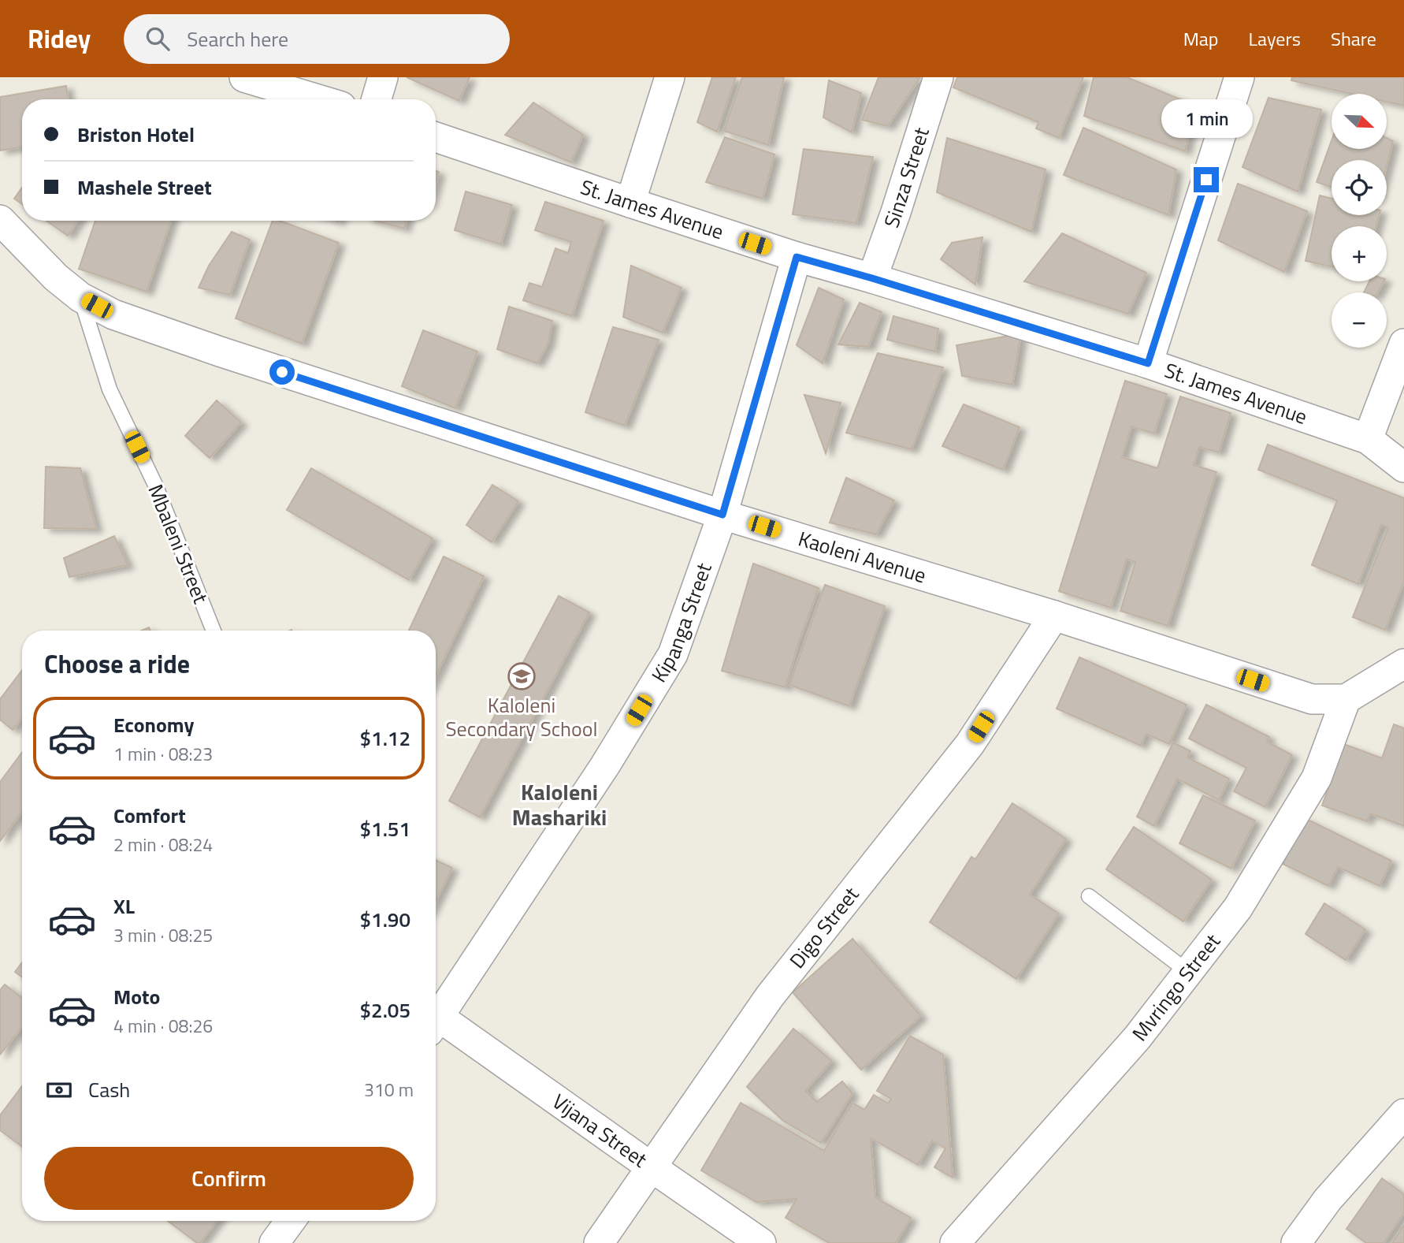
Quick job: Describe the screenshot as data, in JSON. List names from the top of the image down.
{
  "streets": {
    "street": [
      "Sinza Street",
      "St. James Avenue",
      "Kaoleni Avenue",
      "Kipanga Street",
      "Digo Street",
      "Mvringo Street",
      "Vijana Street"
    ],
    "lane": ["Mbaleni Street"]
  },
  "crossings": [
    ["Sinza Street", "St. James Avenue"],
    ["St. James Avenue", "Kipanga Street"],
    ["Mbaleni Street", "Kaoleni Avenue"],
    ["Kaoleni Avenue", "Kipanga Street"],
    ["Kaoleni Avenue", "Digo Street"],
    ["Kaoleni Avenue", "Mvringo Street"],
    ["Digo Street", "Vijana Street"]
  ],
  "districts": ["Kaloleni Mashariki"],
  "places": {
    "school or university": ["Kaloleni Secondary School"]
  },
  "north": "bottom right",
  "page": {
    "header": "Ridey",
    "search": "Search here",
    "nav": ["Map", "Layers", "Share"],
    "map_buttons": ["+", "−"],
    "bubble": "1 min",
    "banner": ["Briston Hotel", "Mashele Street"],
    "heading": "Choose a ride",
    "list": [
      {
        "name": "Economy",
        "note": "1 min · 08:23",
        "value": "$1.12"
      },
      {
        "name": "Comfort",
        "note": "2 min · 08:24",
        "value": "$1.51"
      },
      {
        "name": "XL",
        "note": "3 min · 08:25",
        "value": "$1.90"
      },
      {
        "name": "Moto",
        "note": "4 min · 08:26",
        "value": "$2.05"
      }
    ],
    "pay": ["Cash", "310 m"],
    "buttons": "Confirm"
  }
}
